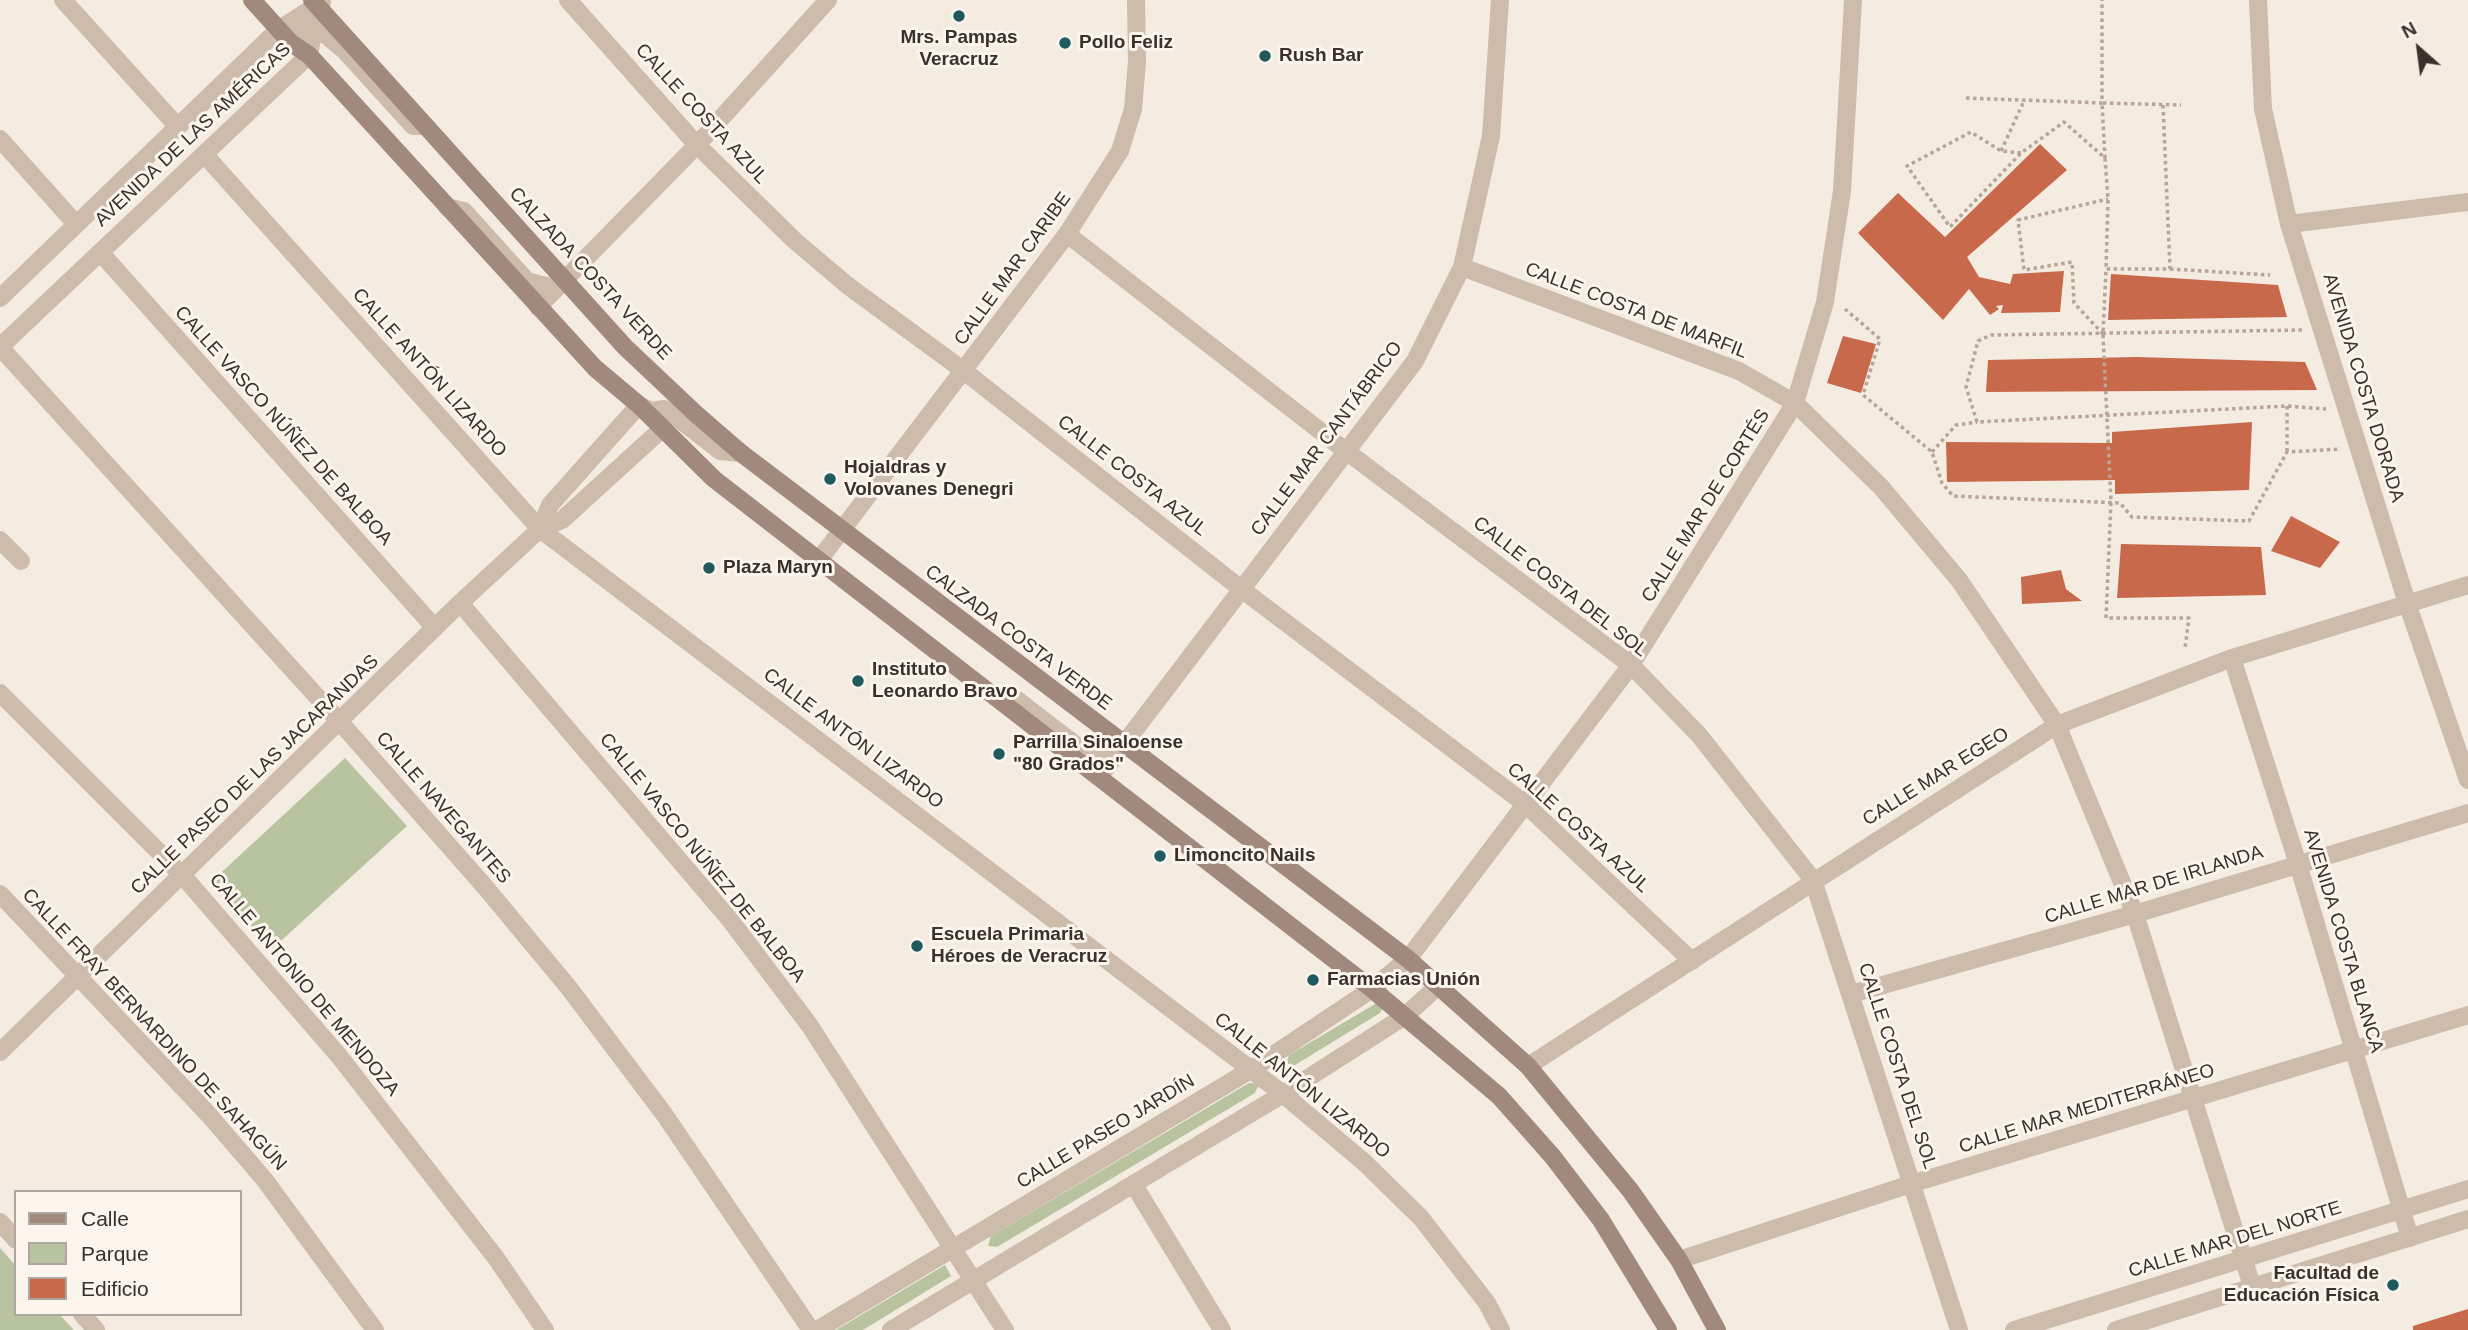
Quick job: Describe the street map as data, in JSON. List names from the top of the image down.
{
  "streets": {
    "main road": ["CALZADA COSTA VERDE"],
    "street": [
      "CALLE COSTA AZUL",
      "AVENIDA DE LAS AMÉRICAS",
      "CALLE MAR CARIBE",
      "CALLE COSTA DE MARFIL",
      "CALLE ANTÓN LIZARDO",
      "AVENIDA COSTA DORADA",
      "CALLE VASCO NÚÑEZ DE BALBOA",
      "CALLE MAR CANTÁBRICO",
      "CALLE MAR DE CORTÉS",
      "CALLE COSTA DEL SOL",
      "CALLE PASEO DE LAS JACARANDAS",
      "CALLE MAR EGEO",
      "CALLE NAVEGANTES",
      "CALLE MAR DE IRLANDA",
      "AVENIDA COSTA BLANCA",
      "CALLE ANTONIO DE MENDOZA",
      "CALLE FRAY BERNARDINO DE SAHAGÚN",
      "CALLE MAR MEDITERRÁNEO",
      "CALLE PASEO JARDÍN",
      "CALLE MAR DEL NORTE"
    ]
  },
  "crossings": [
    ["CALLE COSTA AZUL", "CALLE MAR CARIBE"],
    ["CALLE COSTA AZUL", "CALLE MAR CANTÁBRICO"],
    ["CALLE COSTA AZUL", "CALLE MAR DE CORTÉS"],
    ["CALLE COSTA AZUL", "CALLE MAR EGEO"],
    ["AVENIDA DE LAS AMÉRICAS", "CALZADA COSTA VERDE"],
    ["AVENIDA DE LAS AMÉRICAS", "CALLE ANTÓN LIZARDO"],
    ["AVENIDA DE LAS AMÉRICAS", "CALLE VASCO NÚÑEZ DE BALBOA"],
    ["AVENIDA DE LAS AMÉRICAS", "CALLE NAVEGANTES"],
    ["CALLE MAR CARIBE", "CALZADA COSTA VERDE"],
    ["CALLE MAR CARIBE", "CALLE COSTA DEL SOL"],
    ["CALZADA COSTA VERDE", "CALLE MAR CANTÁBRICO"],
    ["CALZADA COSTA VERDE", "CALLE MAR DE CORTÉS"],
    ["CALZADA COSTA VERDE", "CALLE MAR EGEO"],
    ["CALZADA COSTA VERDE", "CALLE MAR MEDITERRÁNEO"],
    ["CALZADA COSTA VERDE", "CALLE PASEO JARDÍN"],
    ["CALLE COSTA DE MARFIL", "CALLE MAR CANTÁBRICO"],
    ["CALLE COSTA DE MARFIL", "CALLE MAR DE CORTÉS"],
    ["CALLE COSTA DE MARFIL", "CALLE MAR EGEO"],
    ["CALLE COSTA DE MARFIL", "CALLE MAR DE IRLANDA"],
    ["CALLE COSTA DE MARFIL", "CALLE MAR MEDITERRÁNEO"],
    ["CALLE COSTA DE MARFIL", "CALLE MAR DEL NORTE"],
    ["CALLE ANTÓN LIZARDO", "CALLE PASEO DE LAS JACARANDAS"],
    ["CALLE ANTÓN LIZARDO", "CALLE PASEO JARDÍN"],
    ["AVENIDA COSTA DORADA", "CALLE MAR EGEO"],
    ["CALLE VASCO NÚÑEZ DE BALBOA", "CALLE PASEO DE LAS JACARANDAS"],
    ["CALLE VASCO NÚÑEZ DE BALBOA", "CALLE PASEO JARDÍN"],
    ["CALLE MAR CANTÁBRICO", "CALLE COSTA DEL SOL"],
    ["CALLE MAR DE CORTÉS", "CALLE COSTA DEL SOL"],
    ["CALLE MAR DE CORTÉS", "CALLE PASEO JARDÍN"],
    ["CALLE COSTA DEL SOL", "CALLE MAR EGEO"],
    ["CALLE COSTA DEL SOL", "CALLE MAR DE IRLANDA"],
    ["CALLE COSTA DEL SOL", "CALLE MAR MEDITERRÁNEO"],
    ["CALLE PASEO DE LAS JACARANDAS", "CALLE NAVEGANTES"],
    ["CALLE PASEO DE LAS JACARANDAS", "CALLE ANTONIO DE MENDOZA"],
    ["CALLE PASEO DE LAS JACARANDAS", "CALLE FRAY BERNARDINO DE SAHAGÚN"],
    ["CALLE MAR EGEO", "AVENIDA COSTA BLANCA"],
    ["CALLE MAR DE IRLANDA", "AVENIDA COSTA BLANCA"],
    ["AVENIDA COSTA BLANCA", "CALLE MAR MEDITERRÁNEO"],
    ["AVENIDA COSTA BLANCA", "CALLE MAR DEL NORTE"]
  ],
  "places": [
    "Mrs. Pampas Veracruz",
    "Pollo Feliz",
    "Rush Bar",
    "Hojaldras y Volovanes Denegri",
    "Plaza Maryn",
    "Instituto Leonardo Bravo",
    "Parrilla Sinaloense \"80 Grados\"",
    "Limoncito Nails",
    "Escuela Primaria Héroes de Veracruz",
    "Farmacias Unión",
    "Facultad de Educación Física"
  ],
  "legend": ["Calle", "Parque", "Edificio"],
  "north": "top left"
}
